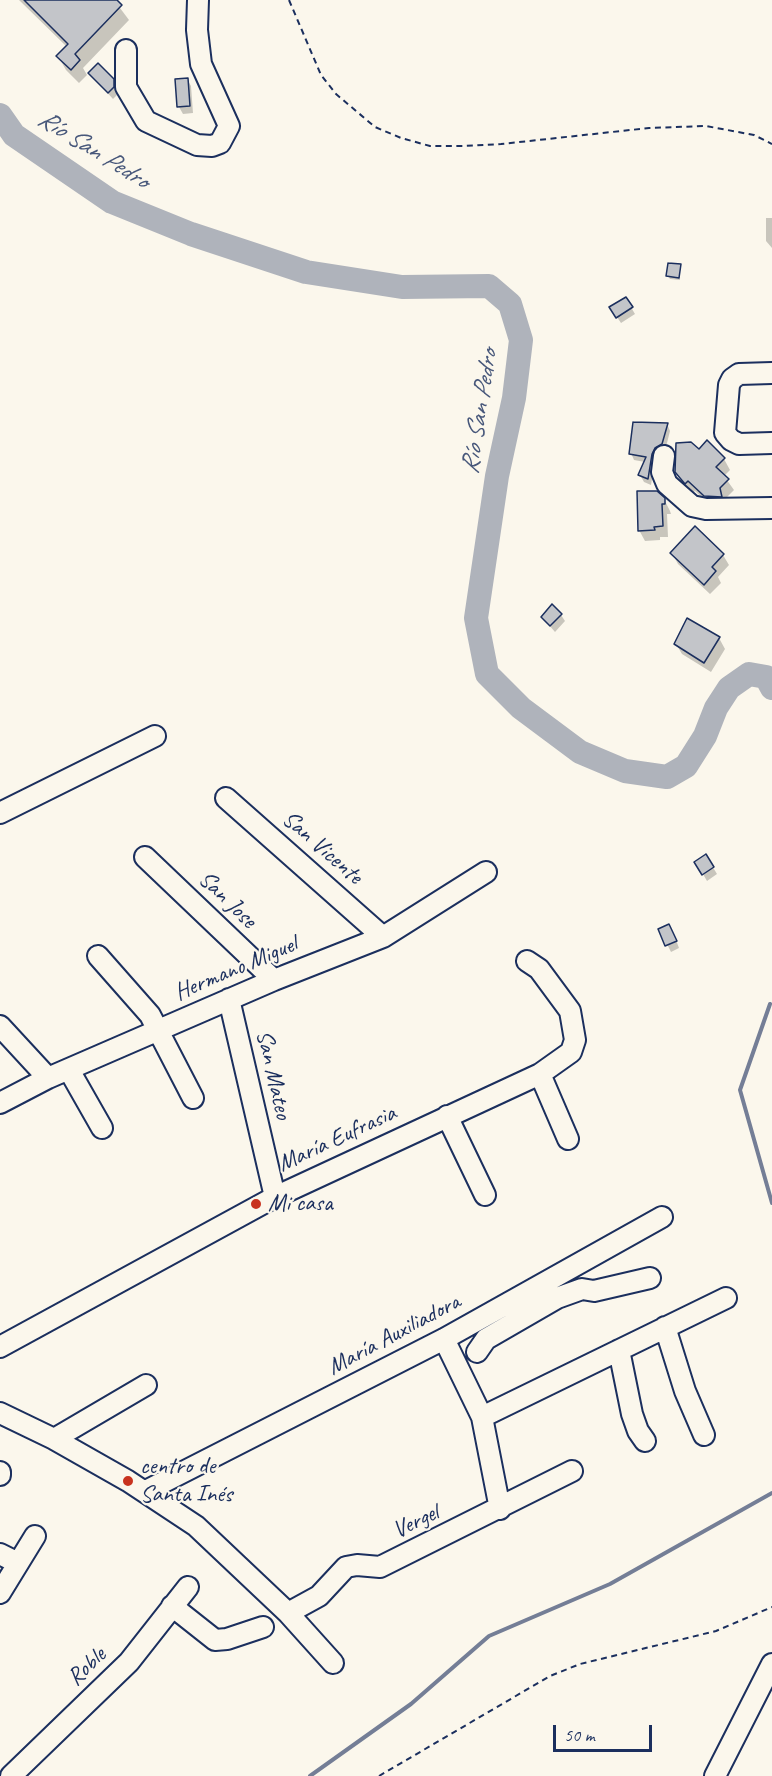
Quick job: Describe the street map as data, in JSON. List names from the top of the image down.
{
  "streets": {
    "street": [
      "San Vicente",
      "San Jose",
      "Hermano Miguel",
      "San Mateo",
      "María Eufrasia",
      "María Auxiliadora",
      "Vergel",
      "Roble"
    ]
  },
  "crossings": [
    ["San Vicente", "Hermano Miguel"],
    ["San Jose", "Hermano Miguel"],
    ["Hermano Miguel", "San Mateo"],
    ["San Mateo", "María Eufrasia"]
  ],
  "water": ["Río San Pedro"],
  "places": ["Mi casa", "centro de Santa Inés"],
  "scale_bar": "50 m"
}
